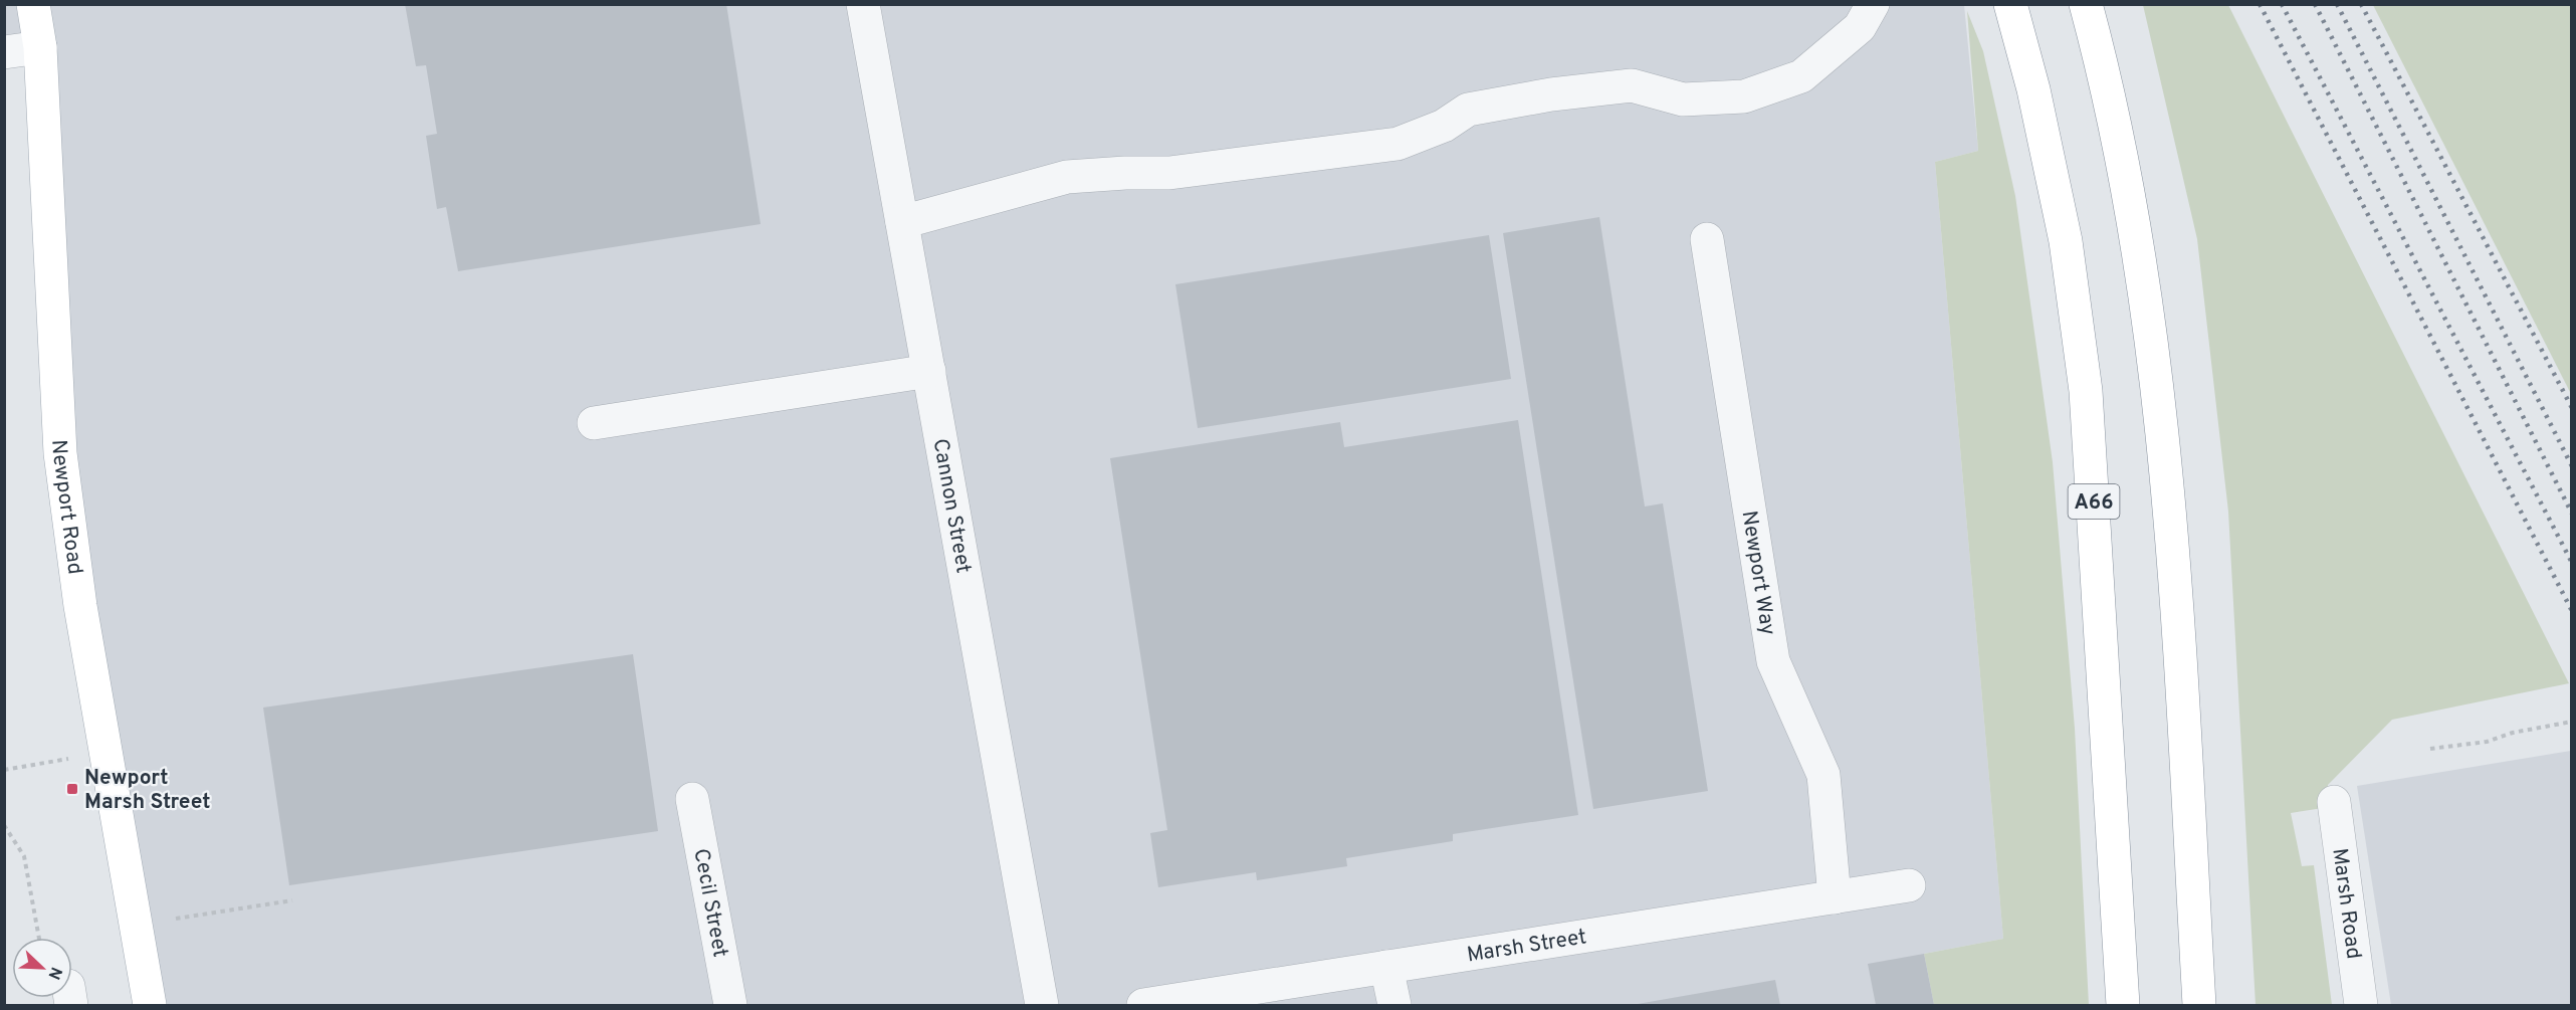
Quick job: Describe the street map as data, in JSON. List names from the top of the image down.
{
  "streets": {
    "main road": ["A66", "Newport Road"],
    "street": [
      "Cannon Street",
      "Newport Way",
      "Cecil Street",
      "Marsh Road",
      "Marsh Street"
    ]
  },
  "crossings": [
    ["Newport Way", "Marsh Street"]
  ],
  "places": {
    "transit": ["Newport Marsh Street"]
  },
  "north": "bottom right"
}
